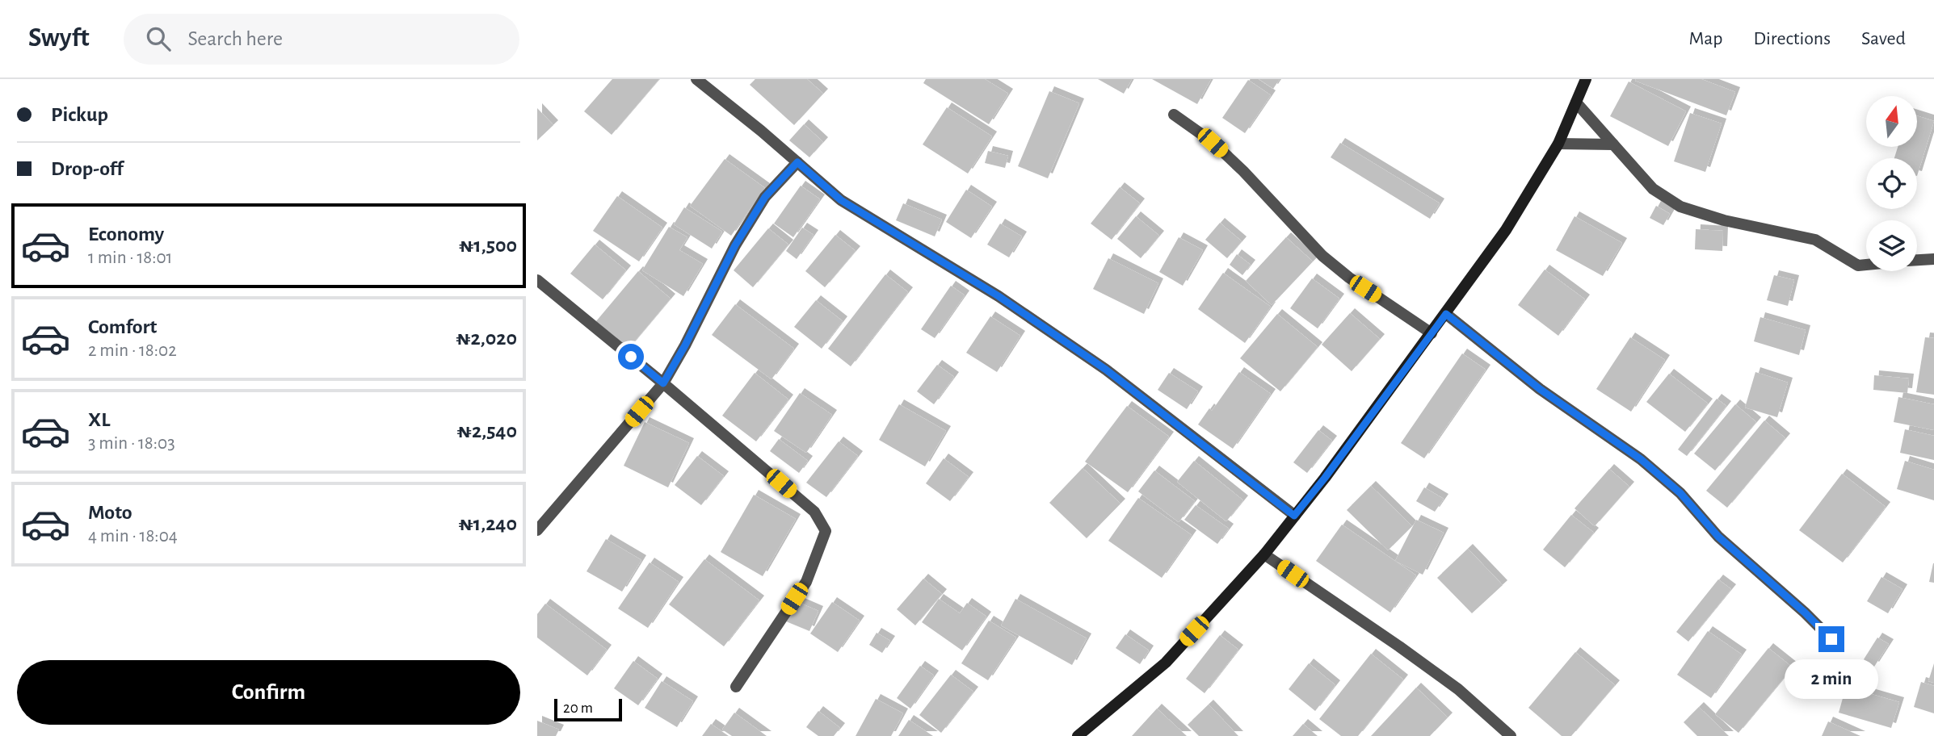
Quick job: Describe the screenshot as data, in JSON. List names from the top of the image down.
{
  "scale_bar": "20 m",
  "north": "top",
  "page": {
    "header": "Swyft",
    "search": "Search here",
    "nav": ["Map", "Directions", "Saved"],
    "banner": ["Pickup", "Drop-off"],
    "list": [
      {
        "name": "Economy",
        "note": "1 min · 18:01",
        "value": "₦1,500"
      },
      {
        "name": "Comfort",
        "note": "2 min · 18:02",
        "value": "₦2,020"
      },
      {
        "name": "XL",
        "note": "3 min · 18:03",
        "value": "₦2,540"
      },
      {
        "name": "Moto",
        "note": "4 min · 18:04",
        "value": "₦1,240"
      }
    ],
    "buttons": "Confirm",
    "bubble": "2 min",
    "scale": "20 m"
  }
}
